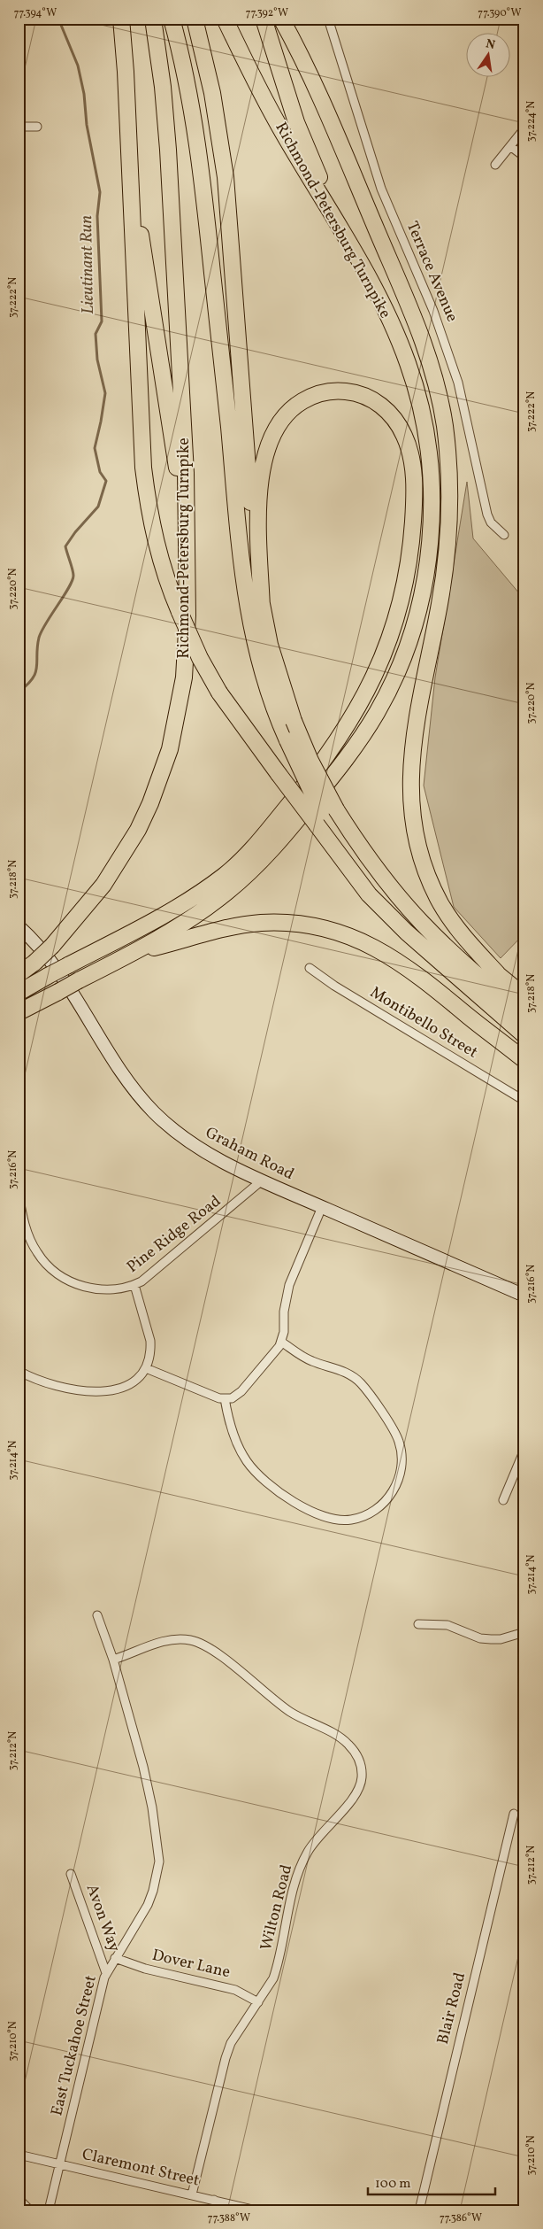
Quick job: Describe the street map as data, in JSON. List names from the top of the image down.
{
  "streets": {
    "highway": ["Richmond-Petersburg Turnpike"],
    "main road": ["Graham Road"],
    "street": [
      "Terrace Avenue",
      "Montibello Street",
      "Pine Ridge Road",
      "Wilton Road",
      "Avon Way",
      "Dover Lane",
      "Blair Road",
      "East Tuckahoe Street",
      "Claremont Street"
    ]
  },
  "crossings": [
    ["Graham Road", "Pine Ridge Road"],
    ["Wilton Road", "Dover Lane"],
    ["Wilton Road", "East Tuckahoe Street"],
    ["Wilton Road", "Claremont Street"],
    ["Avon Way", "East Tuckahoe Street"],
    ["Dover Lane", "East Tuckahoe Street"],
    ["East Tuckahoe Street", "Claremont Street"]
  ],
  "water": ["Lieutinant Run"],
  "scale_bar": "100 m",
  "north": "top",
  "coordinates": [
    "77.394°W",
    "77.392°W",
    "77.390°W",
    "37.224°N",
    "37.222°N",
    "37.220°N",
    "37.218°N",
    "37.216°N",
    "37.214°N",
    "37.212°N",
    "37.210°N",
    "77.388°W",
    "77.386°W"
  ]
}
